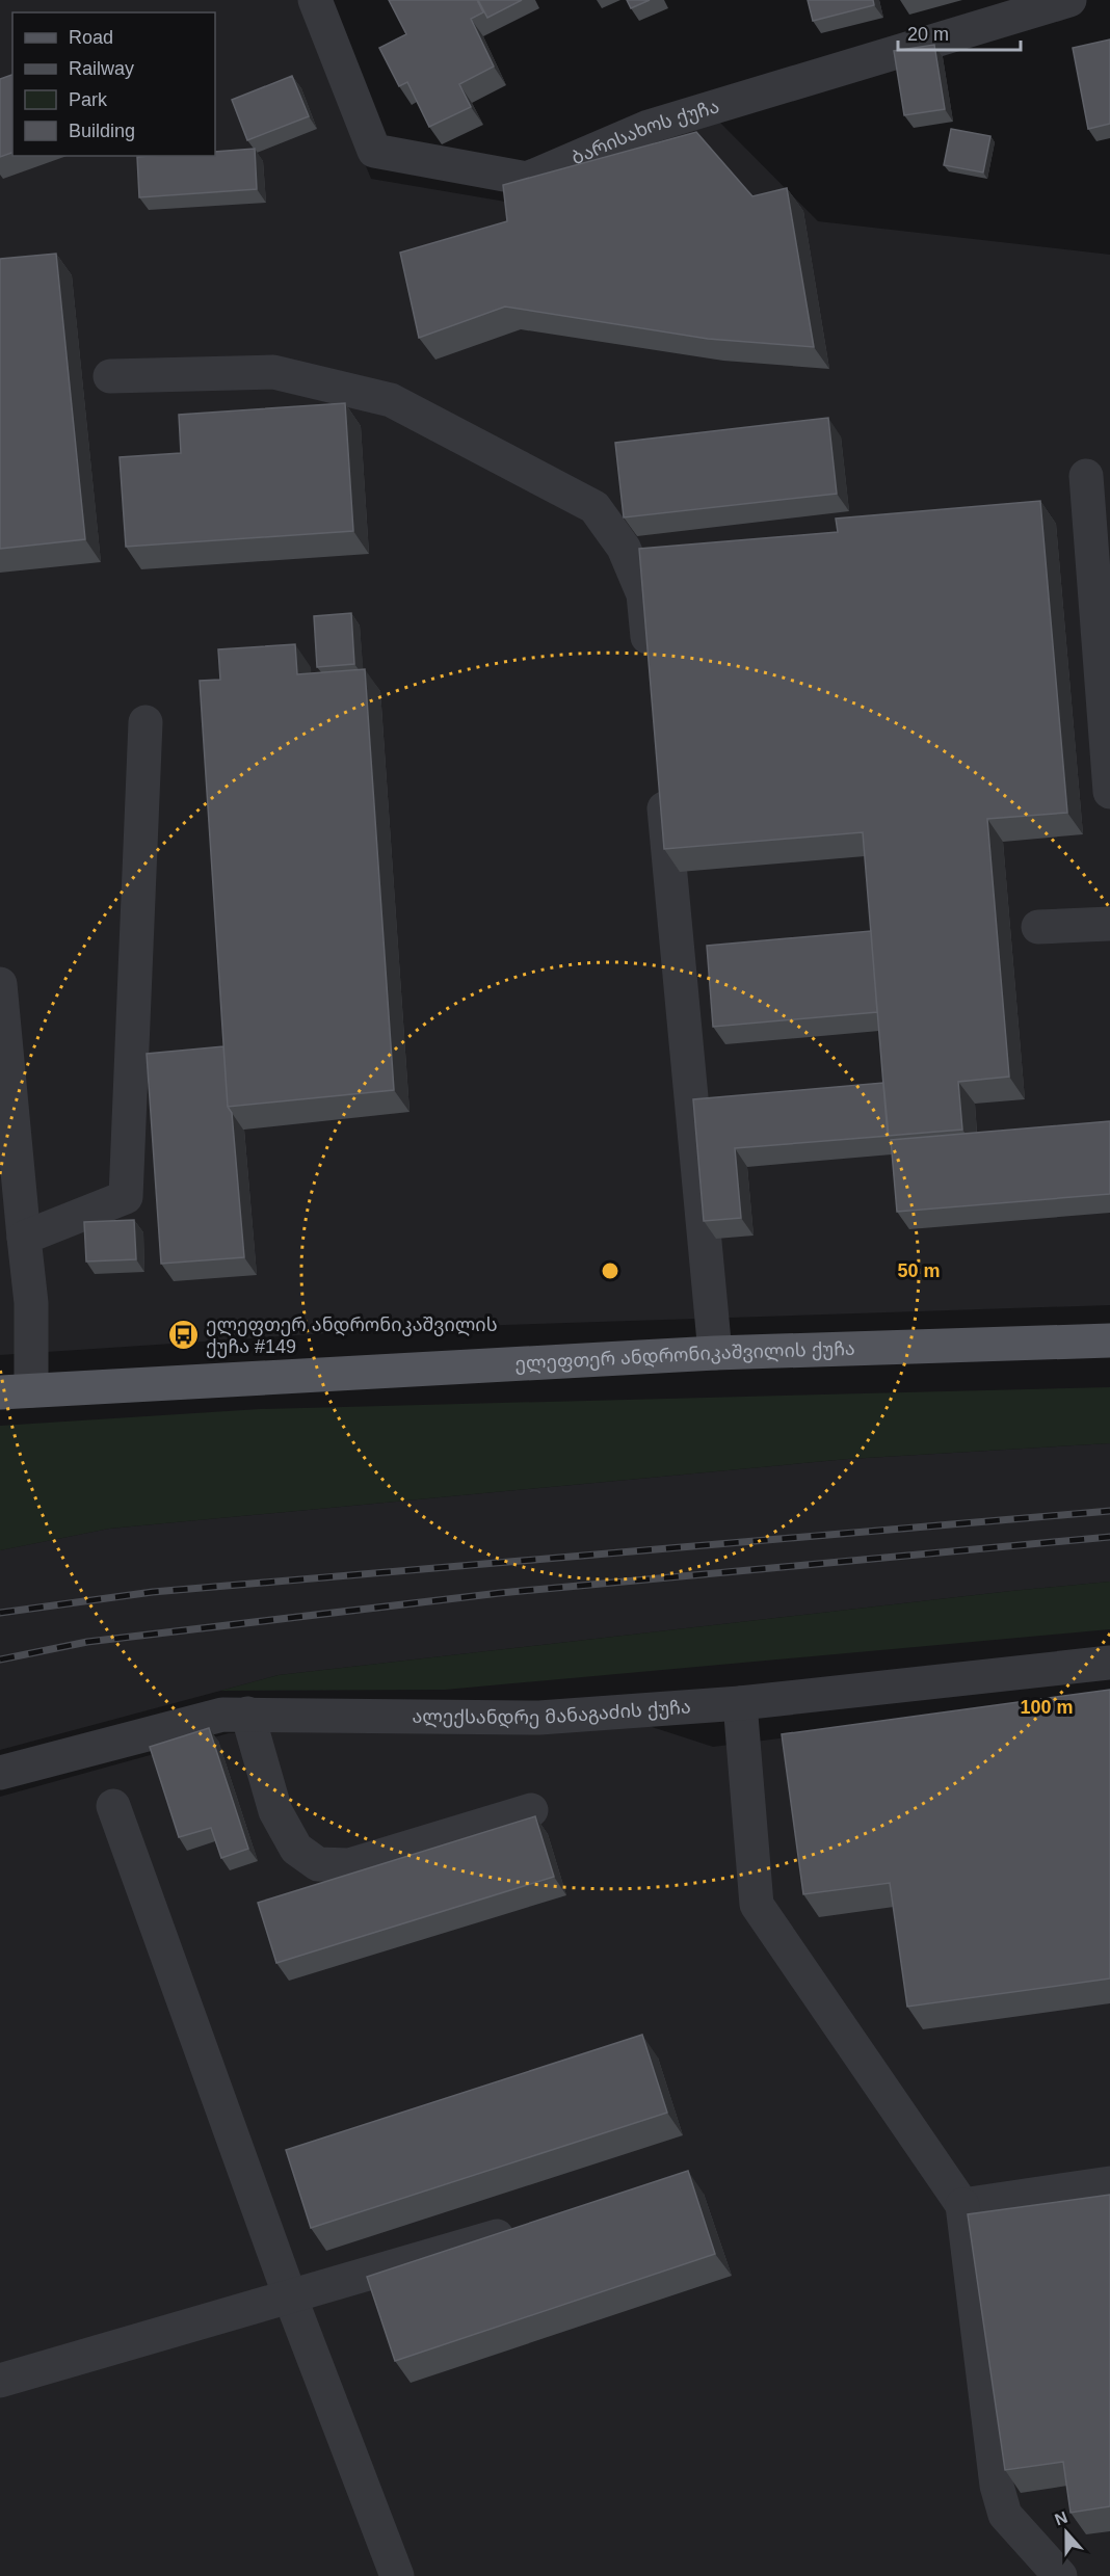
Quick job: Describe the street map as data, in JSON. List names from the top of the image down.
{
  "streets": {
    "main road": ["ელეფთერ ანდრონიკაშვილის ქუჩა"],
    "street": ["ბარისახოს ქუჩა", "ალექსანდრე მანაგაძის ქუჩა"]
  },
  "places": {
    "bus stop": ["ელეფთერ ანდრონიკაშვილის ქუჩა #149"]
  },
  "legend": [
    "Road",
    "Railway",
    "Park",
    "Building"
  ],
  "scale_bar": "20 m",
  "north": "top",
  "rings": ["50 m", "100 m"]
}
